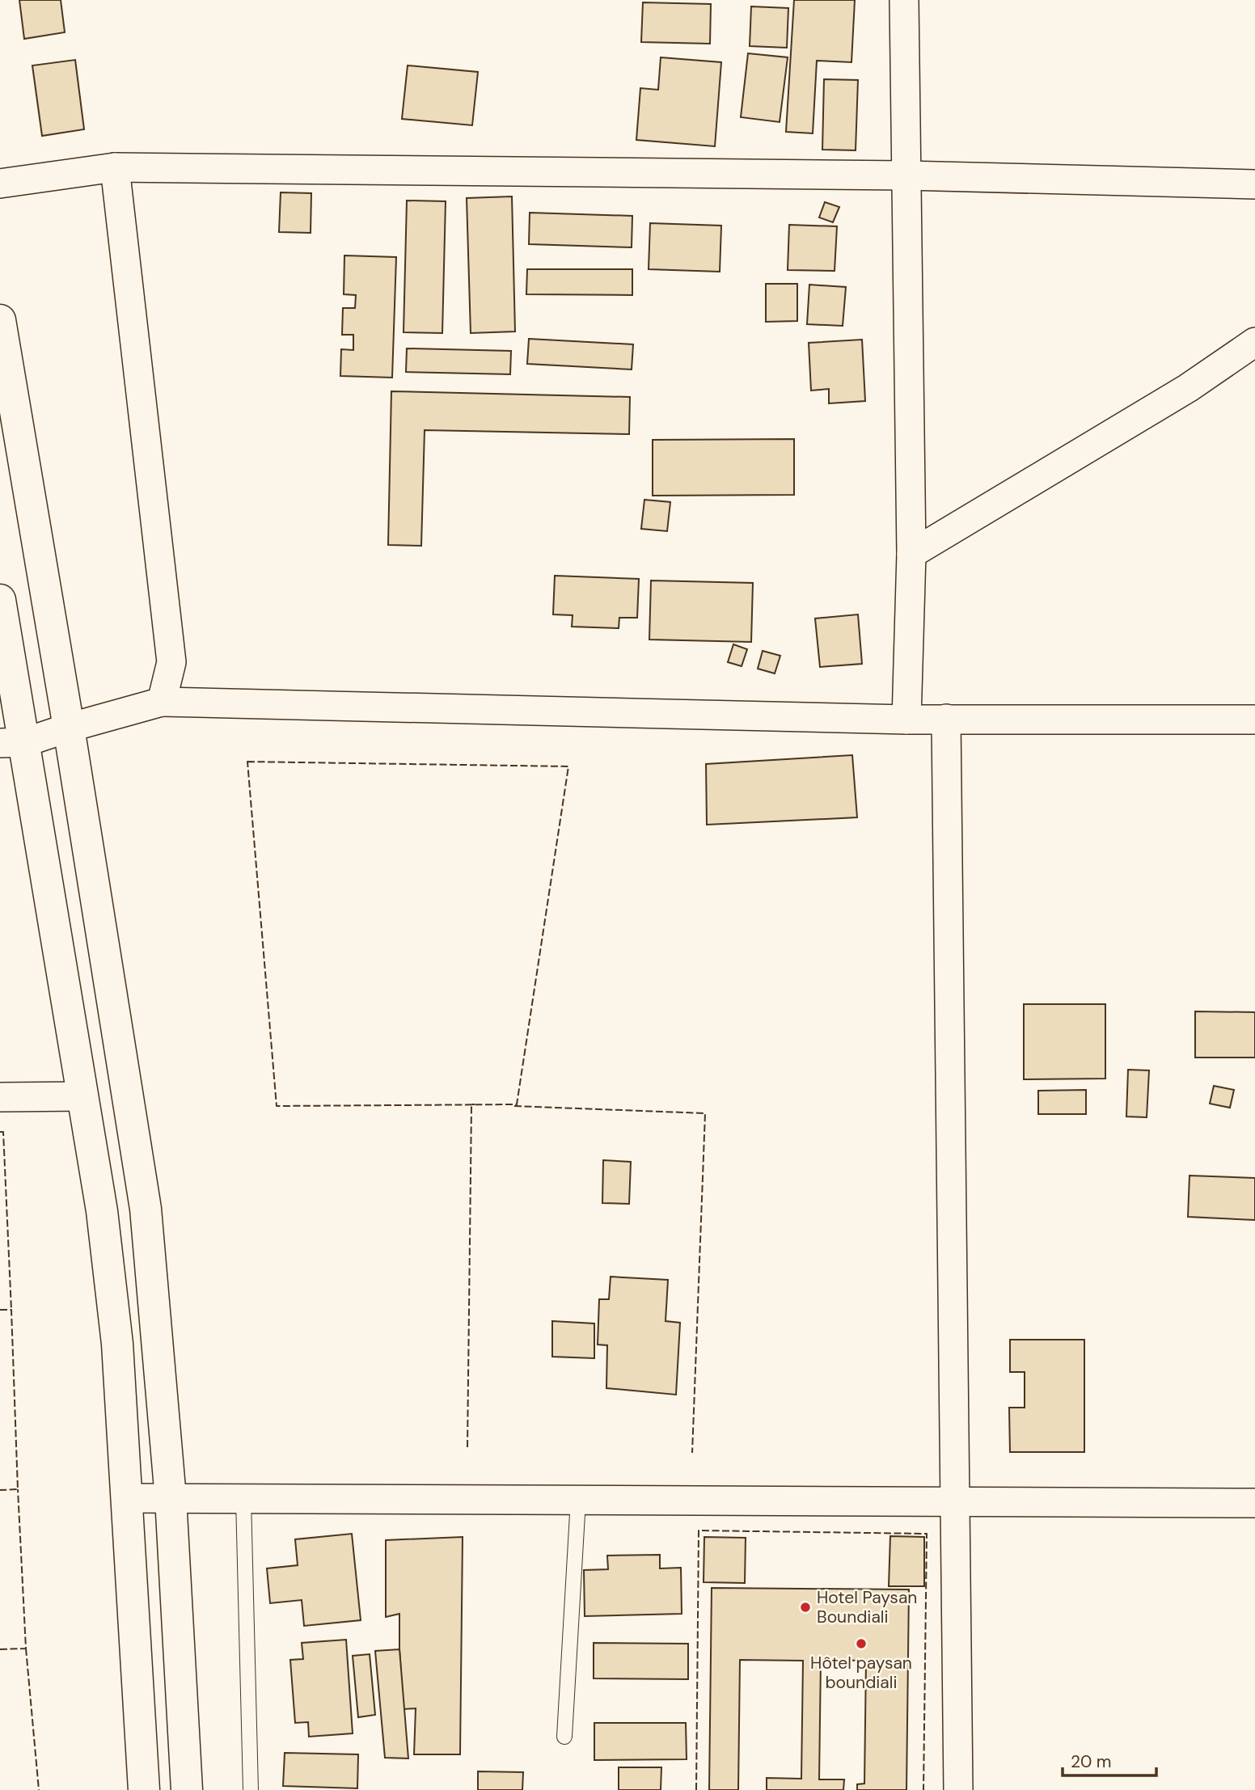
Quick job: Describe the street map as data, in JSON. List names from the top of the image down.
{
  "places": ["Hotel Paysan Boundiali", "Hôtel paysan boundiali"],
  "scale_bar": "20 m"
}
